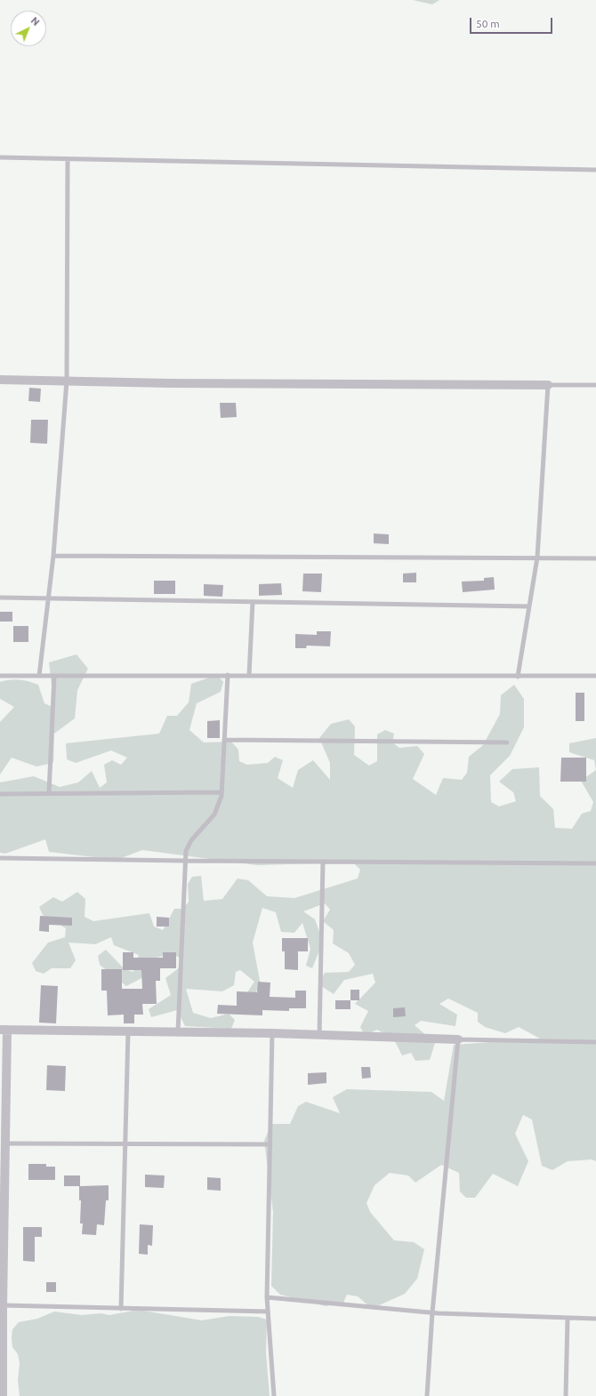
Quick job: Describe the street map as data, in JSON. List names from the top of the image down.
{
  "scale_bar": "50 m",
  "north": "top right"
}
